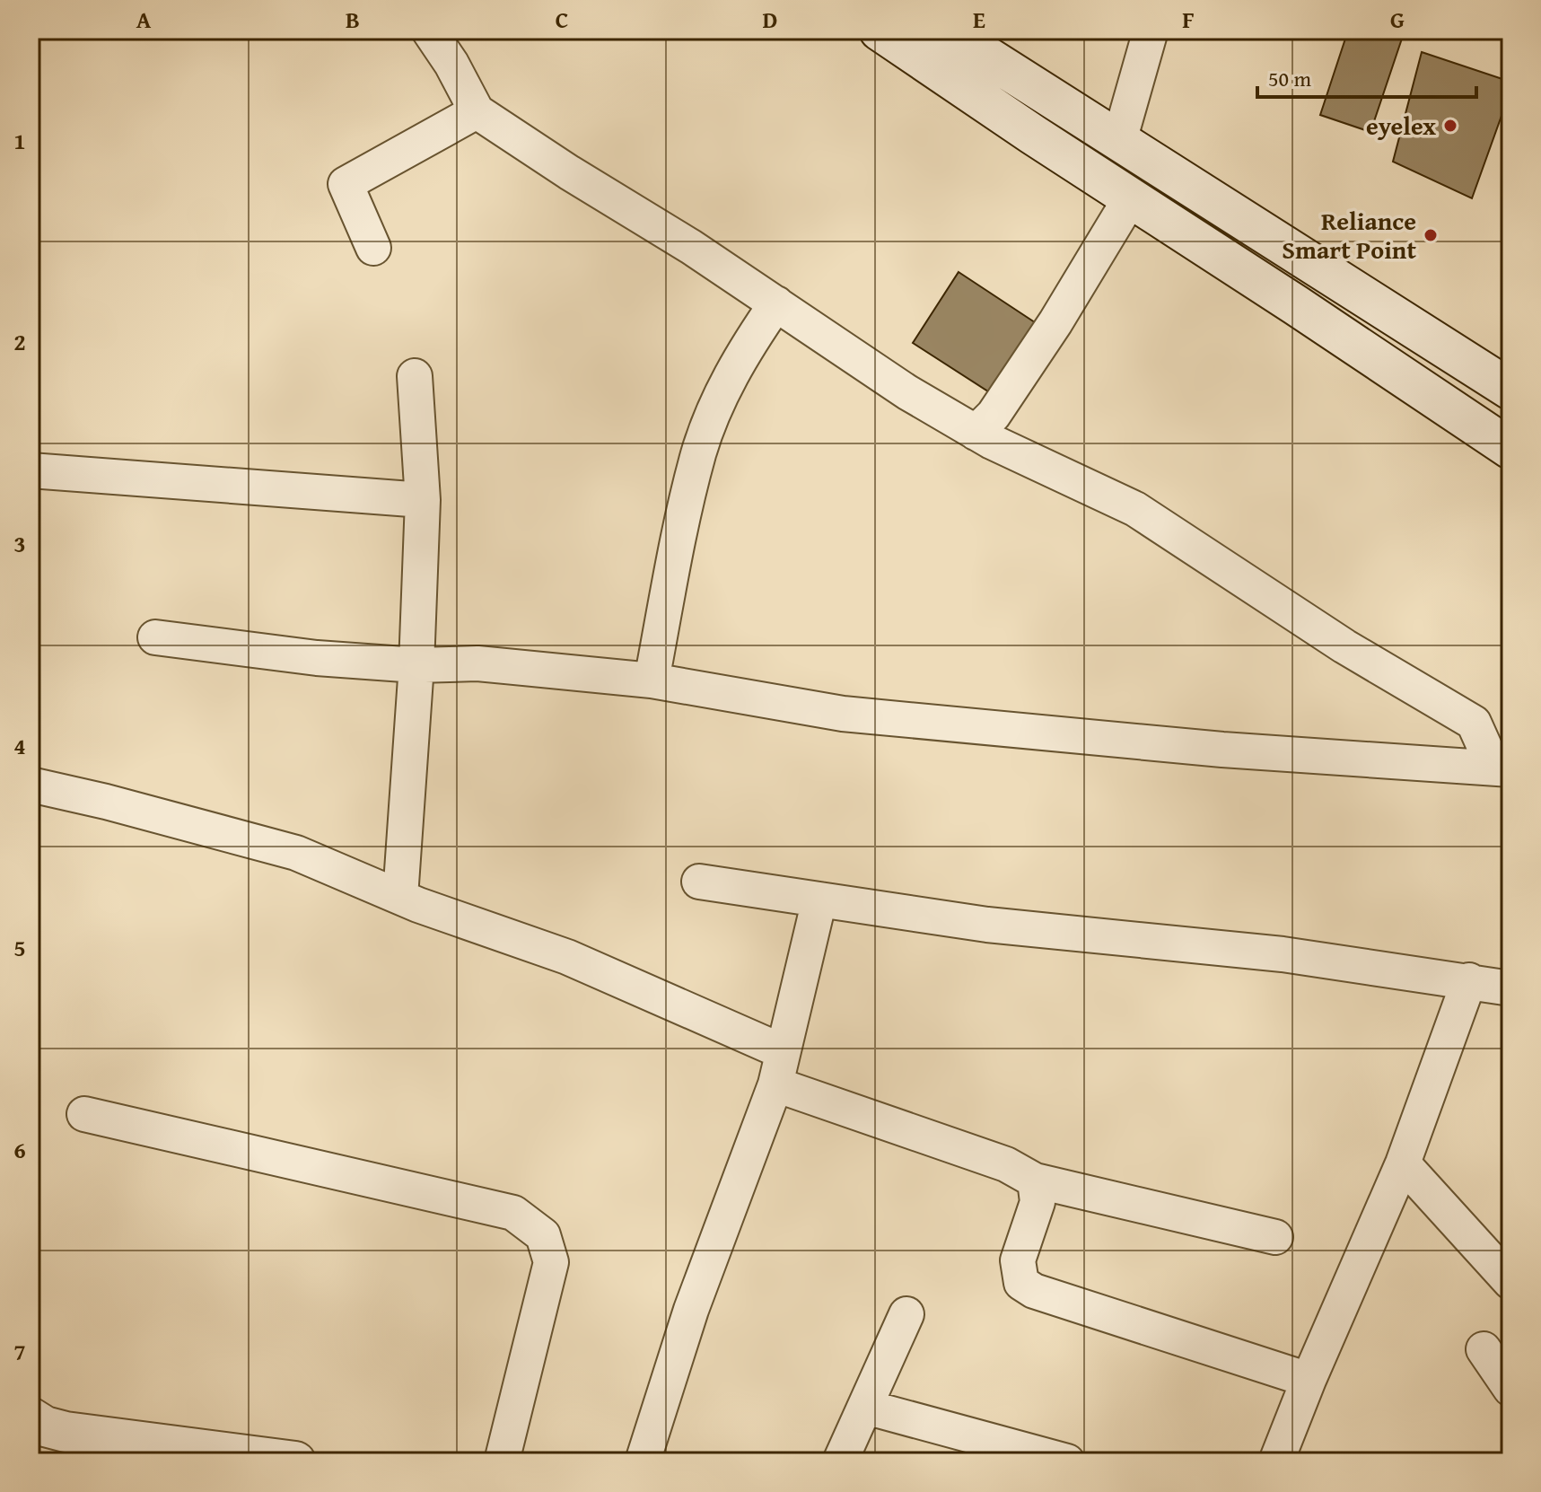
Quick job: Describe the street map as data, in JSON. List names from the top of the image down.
{
  "places": ["eyelex", "Reliance Smart Point"],
  "scale_bar": "50 m",
  "grid": {
    "columns": [
      "A",
      "B",
      "C",
      "D",
      "E",
      "F",
      "G"
    ],
    "rows": [
      "1",
      "2",
      "3",
      "4",
      "5",
      "6",
      "7"
    ]
  }
}
